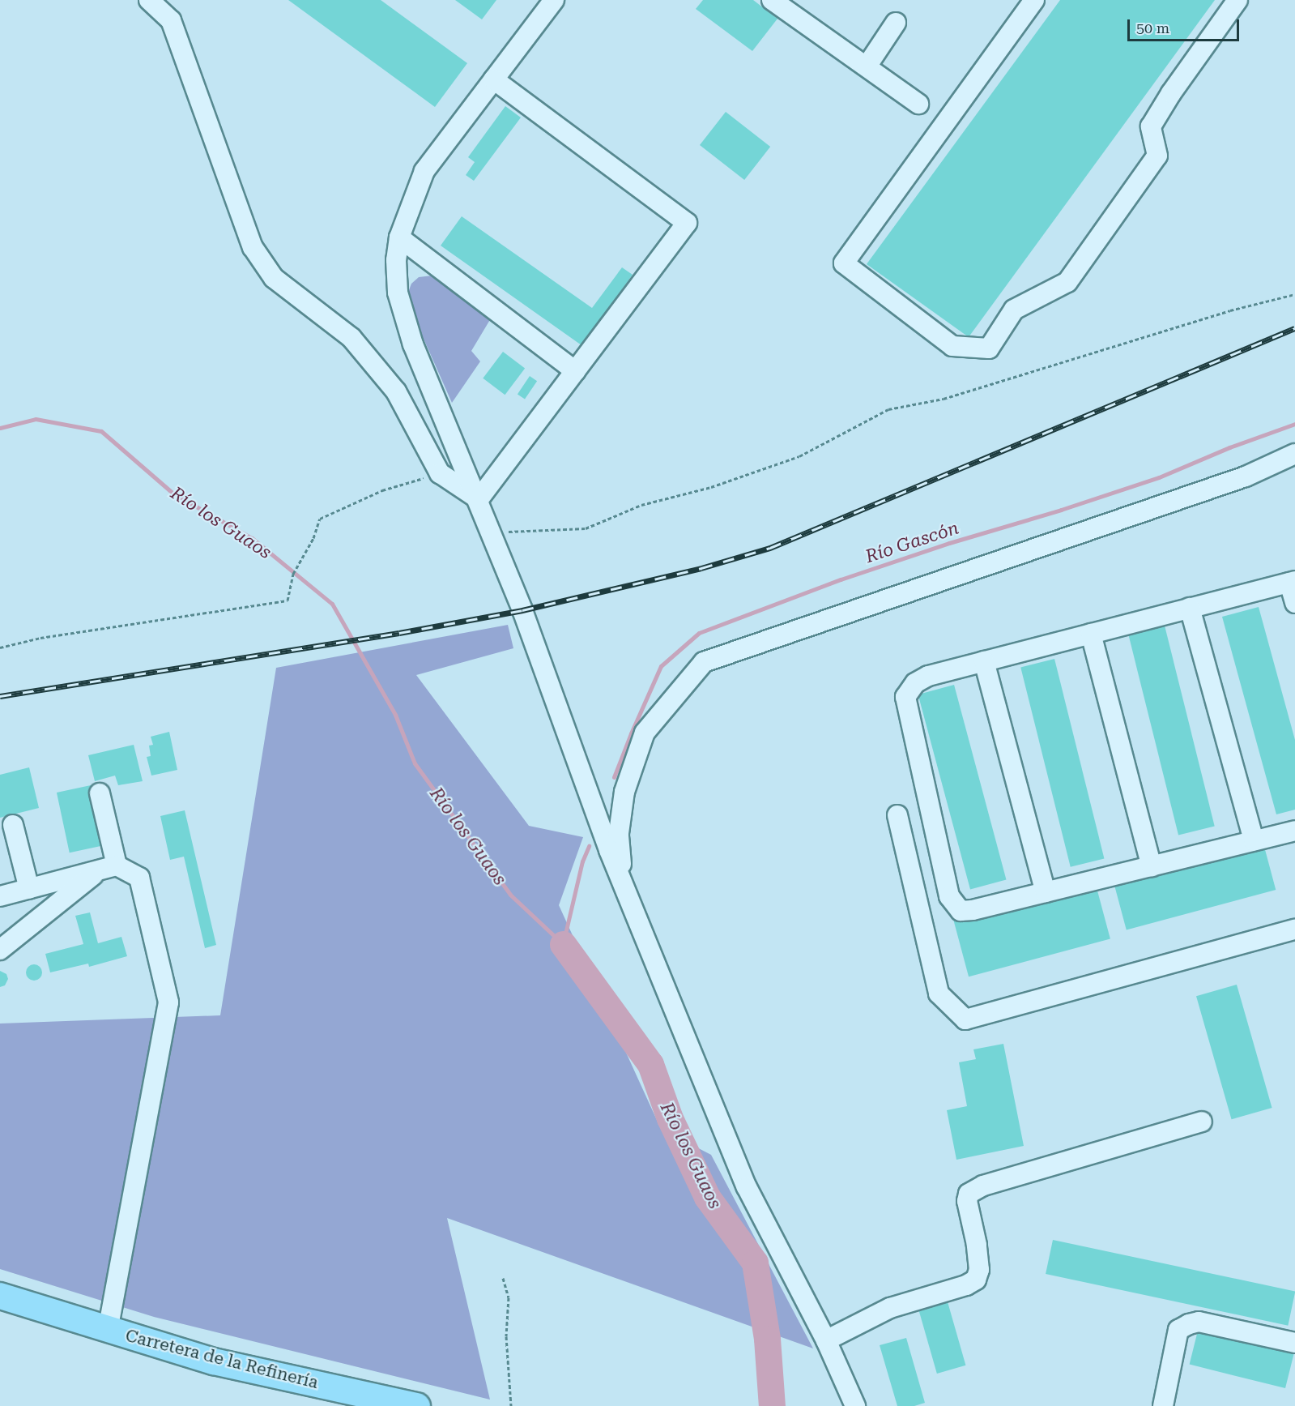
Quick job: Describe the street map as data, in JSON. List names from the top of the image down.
{
  "streets": {
    "main road": ["Carretera de la Refinería"]
  },
  "water": ["Río los Guaos", "Río Gascón"],
  "scale_bar": "50 m"
}
